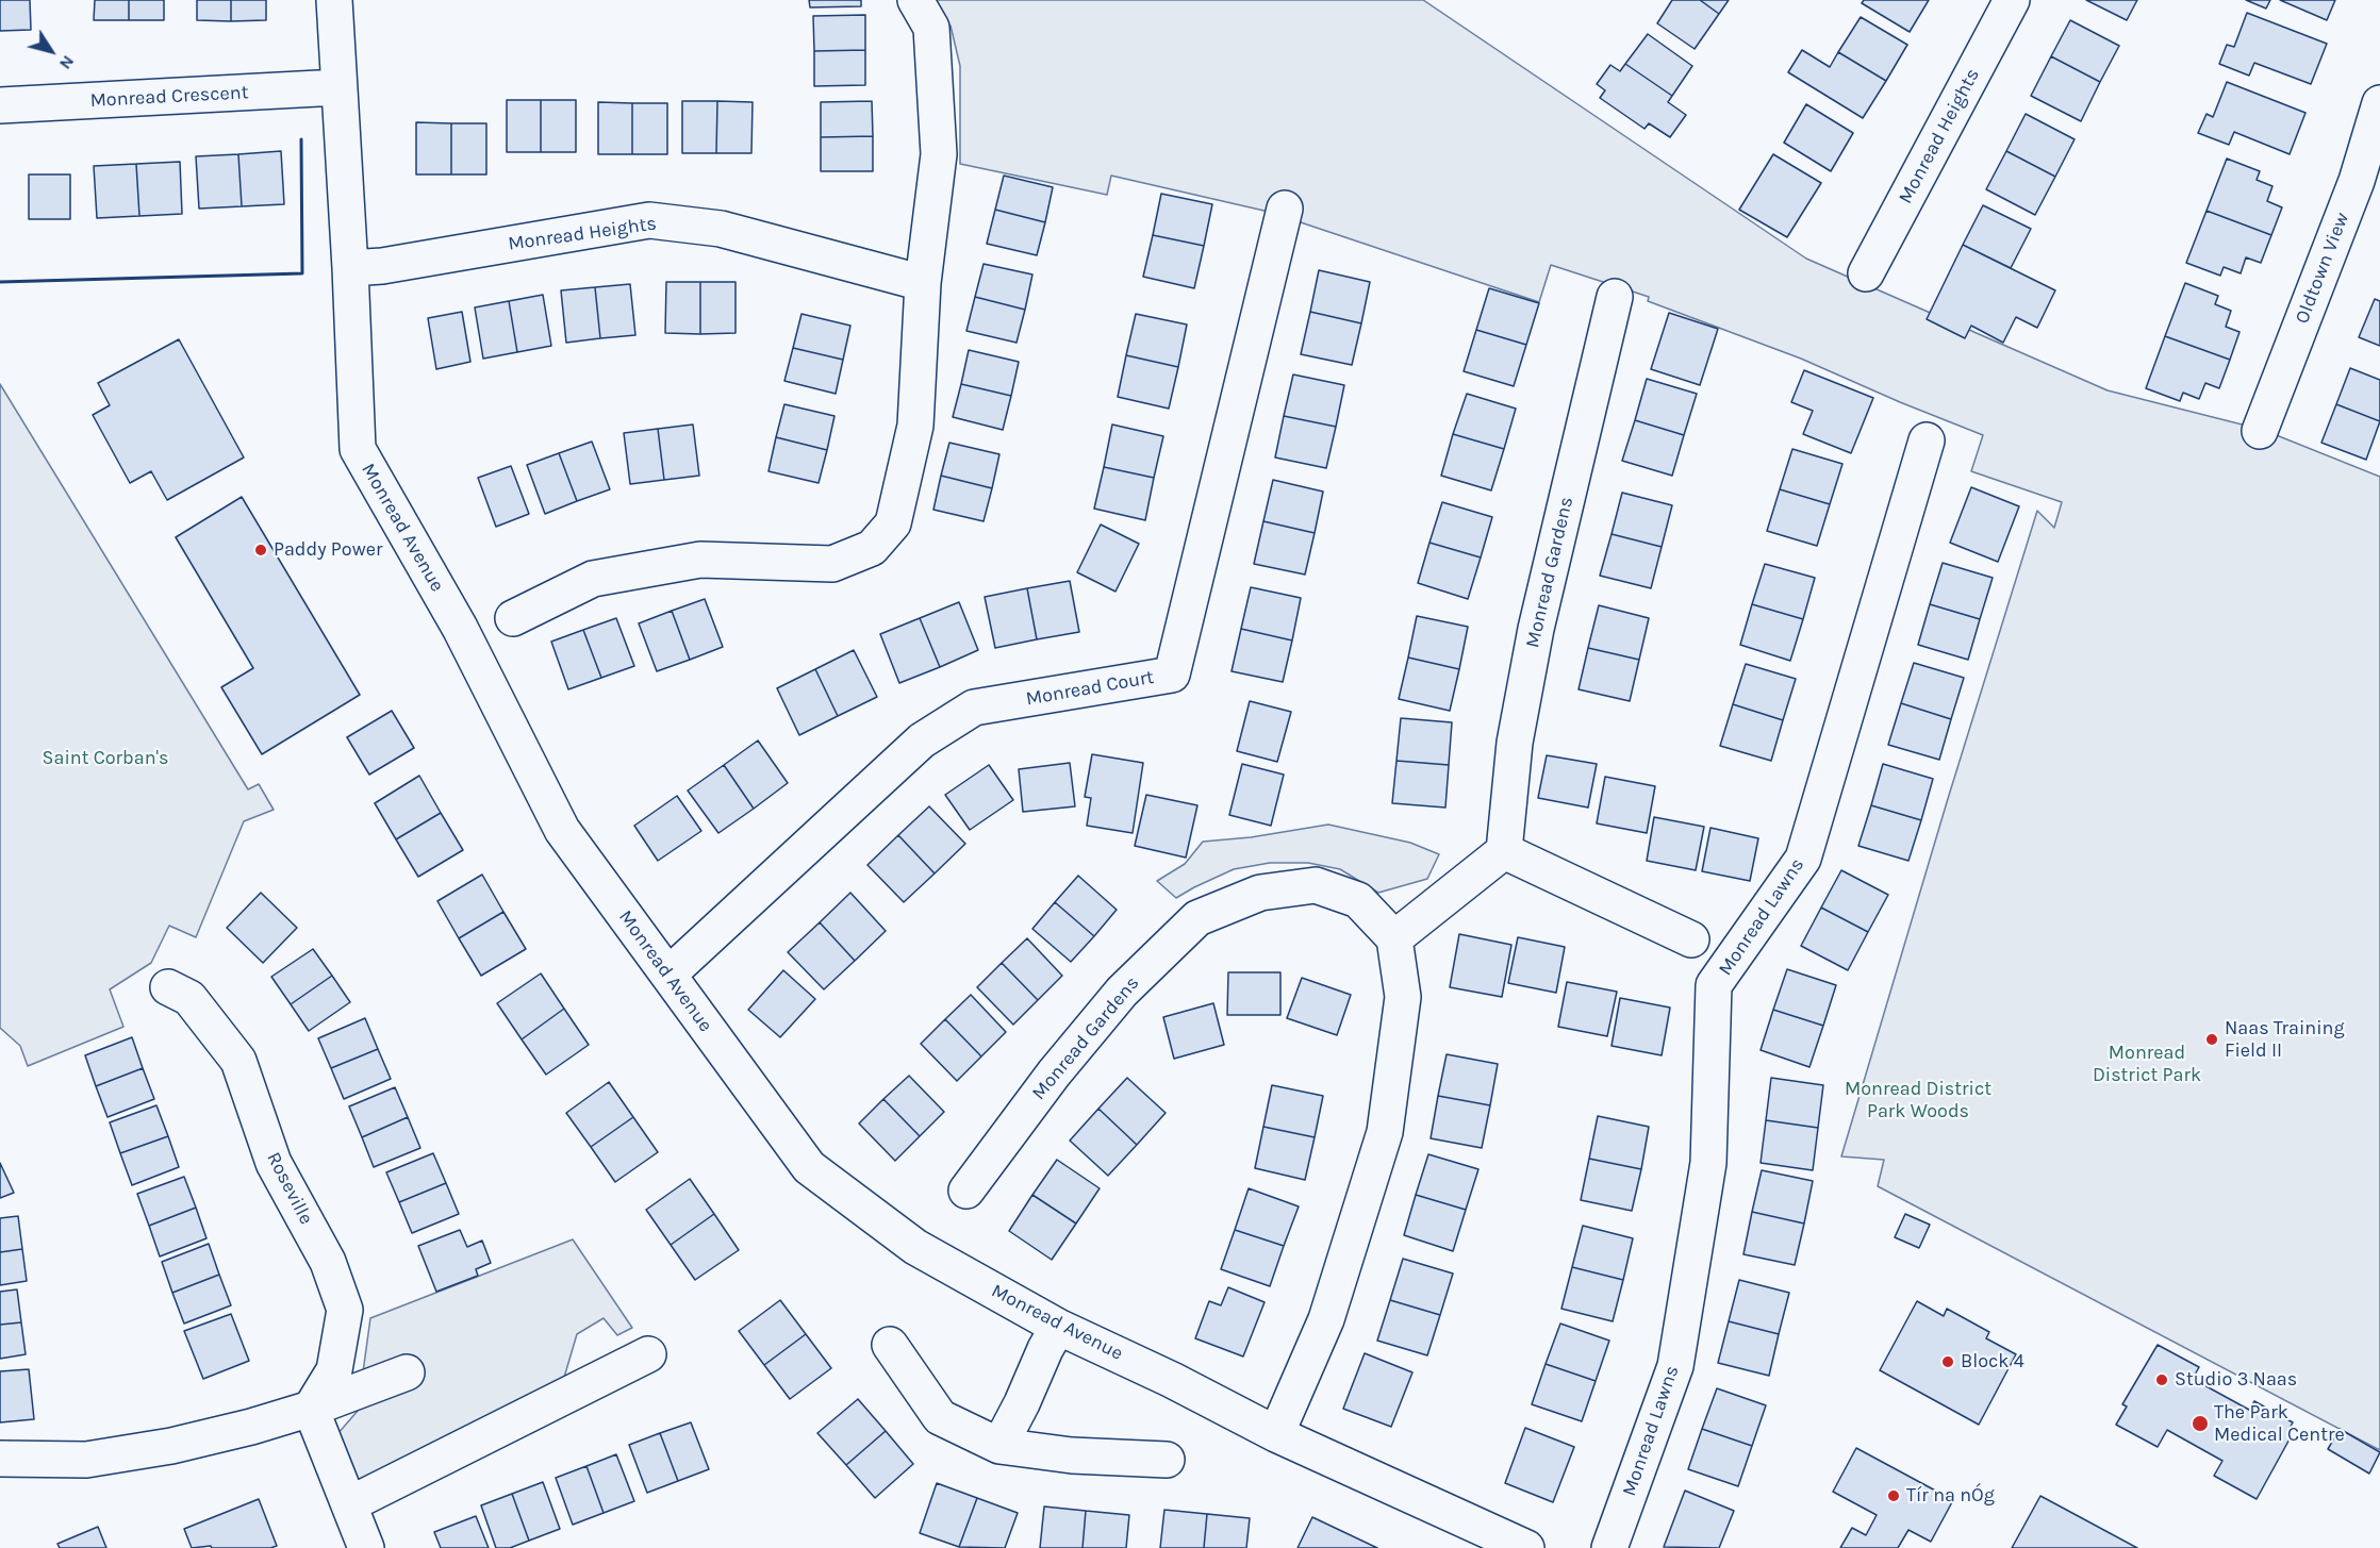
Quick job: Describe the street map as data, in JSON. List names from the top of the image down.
{
  "streets": {
    "street": [
      "Monread Crescent",
      "Monread Heights",
      "Oldtown View",
      "Monread Avenue",
      "Monread Gardens",
      "Monread Court",
      "Monread Lawns",
      "Roseville"
    ]
  },
  "crossings": [
    ["Monread Crescent", "Monread Avenue"],
    ["Monread Heights", "Monread Avenue"],
    ["Monread Avenue", "Monread Court"]
  ],
  "parks": ["Saint Corban's", "Monread District Park", "Monread District Park Woods"],
  "places": [
    "Paddy Power",
    "Naas Training Field II",
    "Block 4",
    "Studio 3 Naas",
    "The Park Medical Centre",
    "Tír na nÓg"
  ],
  "north": "bottom right"
}
